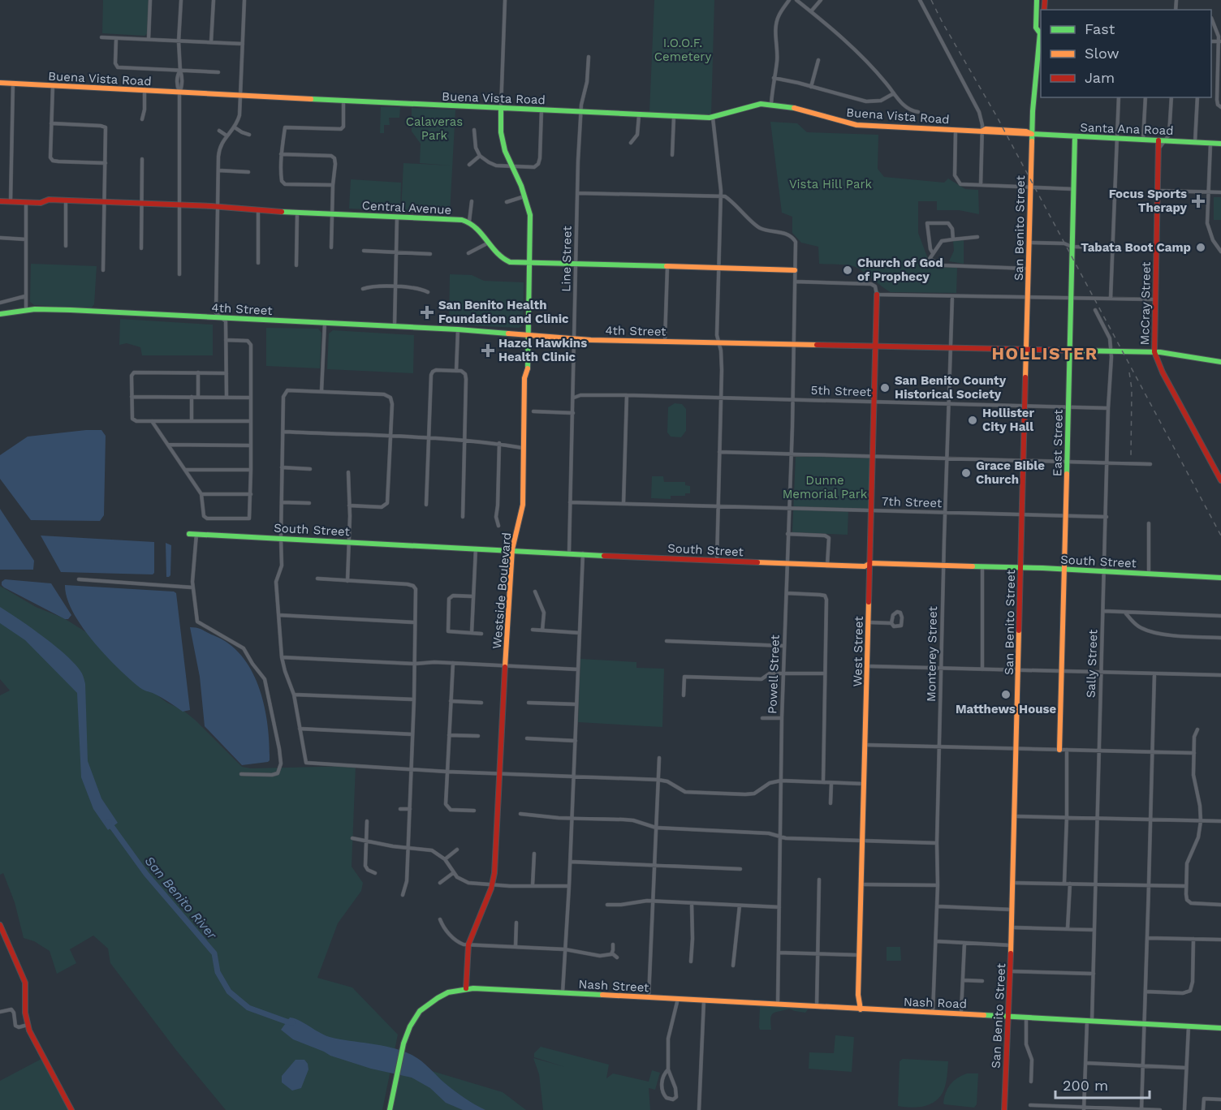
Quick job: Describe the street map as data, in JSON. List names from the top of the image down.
{
  "streets": {
    "street": [
      "Buena Vista Road",
      "Santa Ana Road",
      "Central Avenue",
      "San Benito Street",
      "Line Street",
      "McCray Street",
      "4th Street",
      "5th Street",
      "East Street",
      "7th Street",
      "South Street",
      "Westside Boulevard",
      "West Street",
      "Monterey Street",
      "Sally Street",
      "Powell Street",
      "Nash Street",
      "Nash Road"
    ]
  },
  "crossings": [
    ["Buena Vista Road", "Santa Ana Road"],
    ["Buena Vista Road", "San Benito Street"],
    ["Buena Vista Road", "Line Street"],
    ["Buena Vista Road", "Westside Boulevard"],
    ["Santa Ana Road", "San Benito Street"],
    ["Santa Ana Road", "McCray Street"],
    ["Santa Ana Road", "East Street"],
    ["Central Avenue", "Line Street"],
    ["Central Avenue", "Westside Boulevard"],
    ["Central Avenue", "Powell Street"],
    ["San Benito Street", "4th Street"],
    ["San Benito Street", "5th Street"],
    ["San Benito Street", "7th Street"],
    ["San Benito Street", "South Street"],
    ["San Benito Street", "Nash Road"],
    ["Line Street", "4th Street"],
    ["Line Street", "5th Street"],
    ["Line Street", "7th Street"],
    ["Line Street", "South Street"],
    ["McCray Street", "4th Street"],
    ["4th Street", "East Street"],
    ["4th Street", "Westside Boulevard"],
    ["4th Street", "West Street"],
    ["4th Street", "Monterey Street"],
    ["4th Street", "Sally Street"],
    ["4th Street", "Powell Street"],
    ["5th Street", "East Street"],
    ["5th Street", "West Street"],
    ["5th Street", "Monterey Street"],
    ["5th Street", "Sally Street"],
    ["5th Street", "Powell Street"],
    ["East Street", "7th Street"],
    ["East Street", "South Street"],
    ["7th Street", "West Street"],
    ["7th Street", "Monterey Street"],
    ["7th Street", "Sally Street"],
    ["7th Street", "Powell Street"],
    ["South Street", "Westside Boulevard"],
    ["South Street", "West Street"],
    ["South Street", "Monterey Street"],
    ["South Street", "Sally Street"],
    ["South Street", "Powell Street"],
    ["Westside Boulevard", "Nash Street"],
    ["West Street", "Nash Road"],
    ["Monterey Street", "Nash Road"],
    ["Sally Street", "Nash Road"],
    ["Powell Street", "Nash Street"],
    ["Powell Street", "Nash Road"],
    ["Nash Street", "Nash Road"]
  ],
  "districts": ["HOLLISTER"],
  "water": ["San Benito River"],
  "parks": [
    "I.O.O.F. Cemetery",
    "Calaveras Park",
    "Vista Hill Park",
    "Dunne Memorial Park"
  ],
  "places": {
    "health": ["Focus Sports Therapy", "San Benito Health Foundation and Clinic", "Hazel Hawkins Health Clinic"],
    "other": [
      "Tabata Boot Camp",
      "Church of God of Prophecy",
      "San Benito County Historical Society",
      "Hollister City Hall",
      "Grace Bible Church",
      "Matthews House"
    ]
  },
  "legend": ["Fast", "Slow", "Jam"],
  "scale_bar": "200 m"
}
